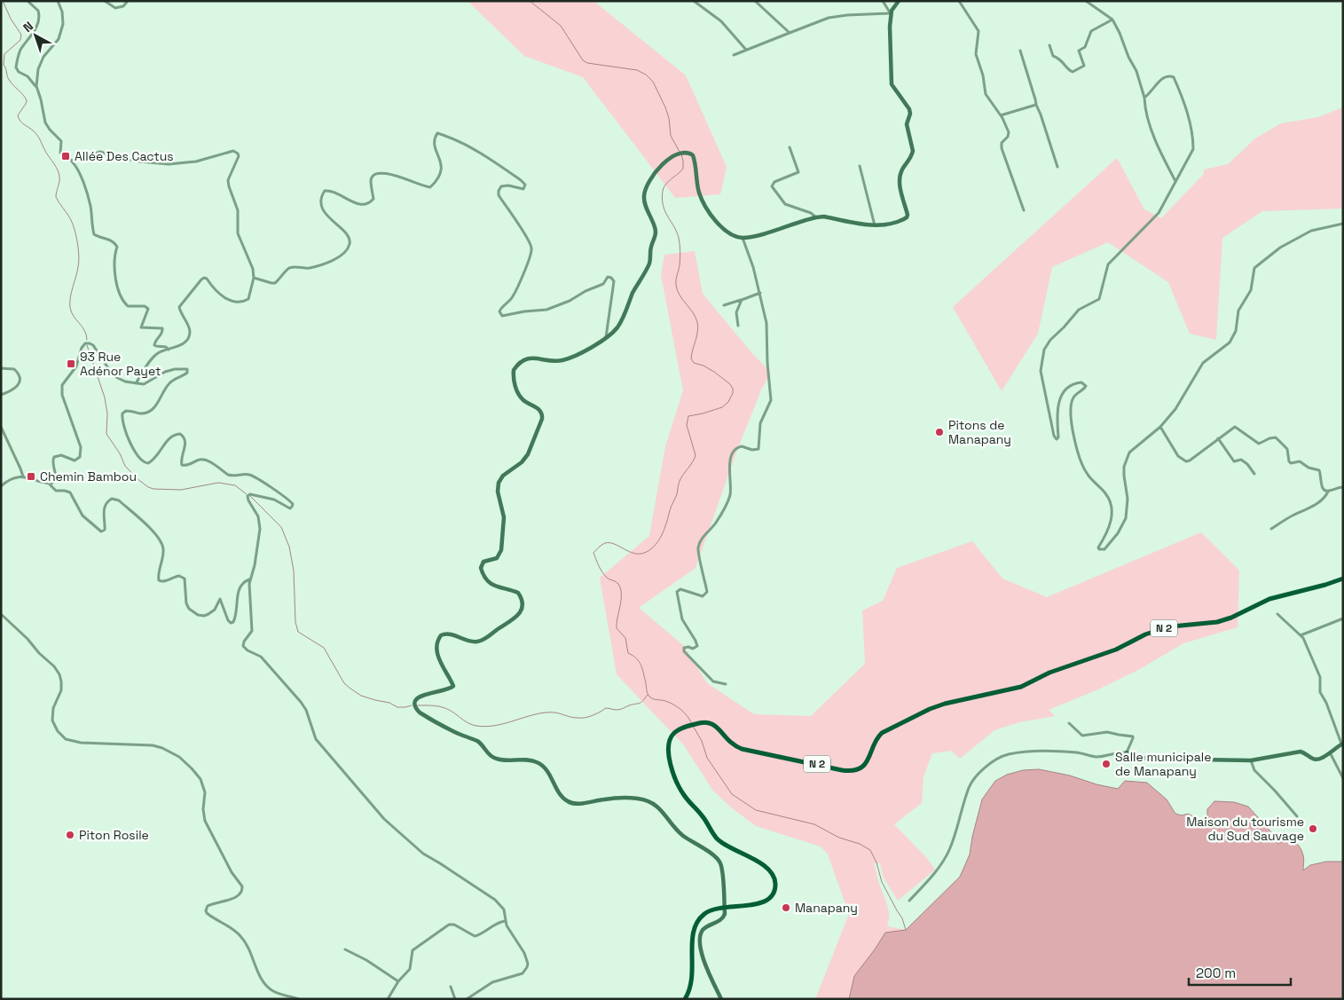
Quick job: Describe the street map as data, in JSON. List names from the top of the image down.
{
  "streets": {
    "main road": ["N 2"]
  },
  "places": {
    "transit": ["Allée Des Cactus", "93 Rue Adénor Payet", "Chemin Bambou"],
    "other": [
      "Pitons de Manapany",
      "Salle municipale de Manapany",
      "Maison du tourisme du Sud Sauvage",
      "Piton Rosile",
      "Manapany"
    ]
  },
  "scale_bar": "200 m",
  "north": "top left"
}
